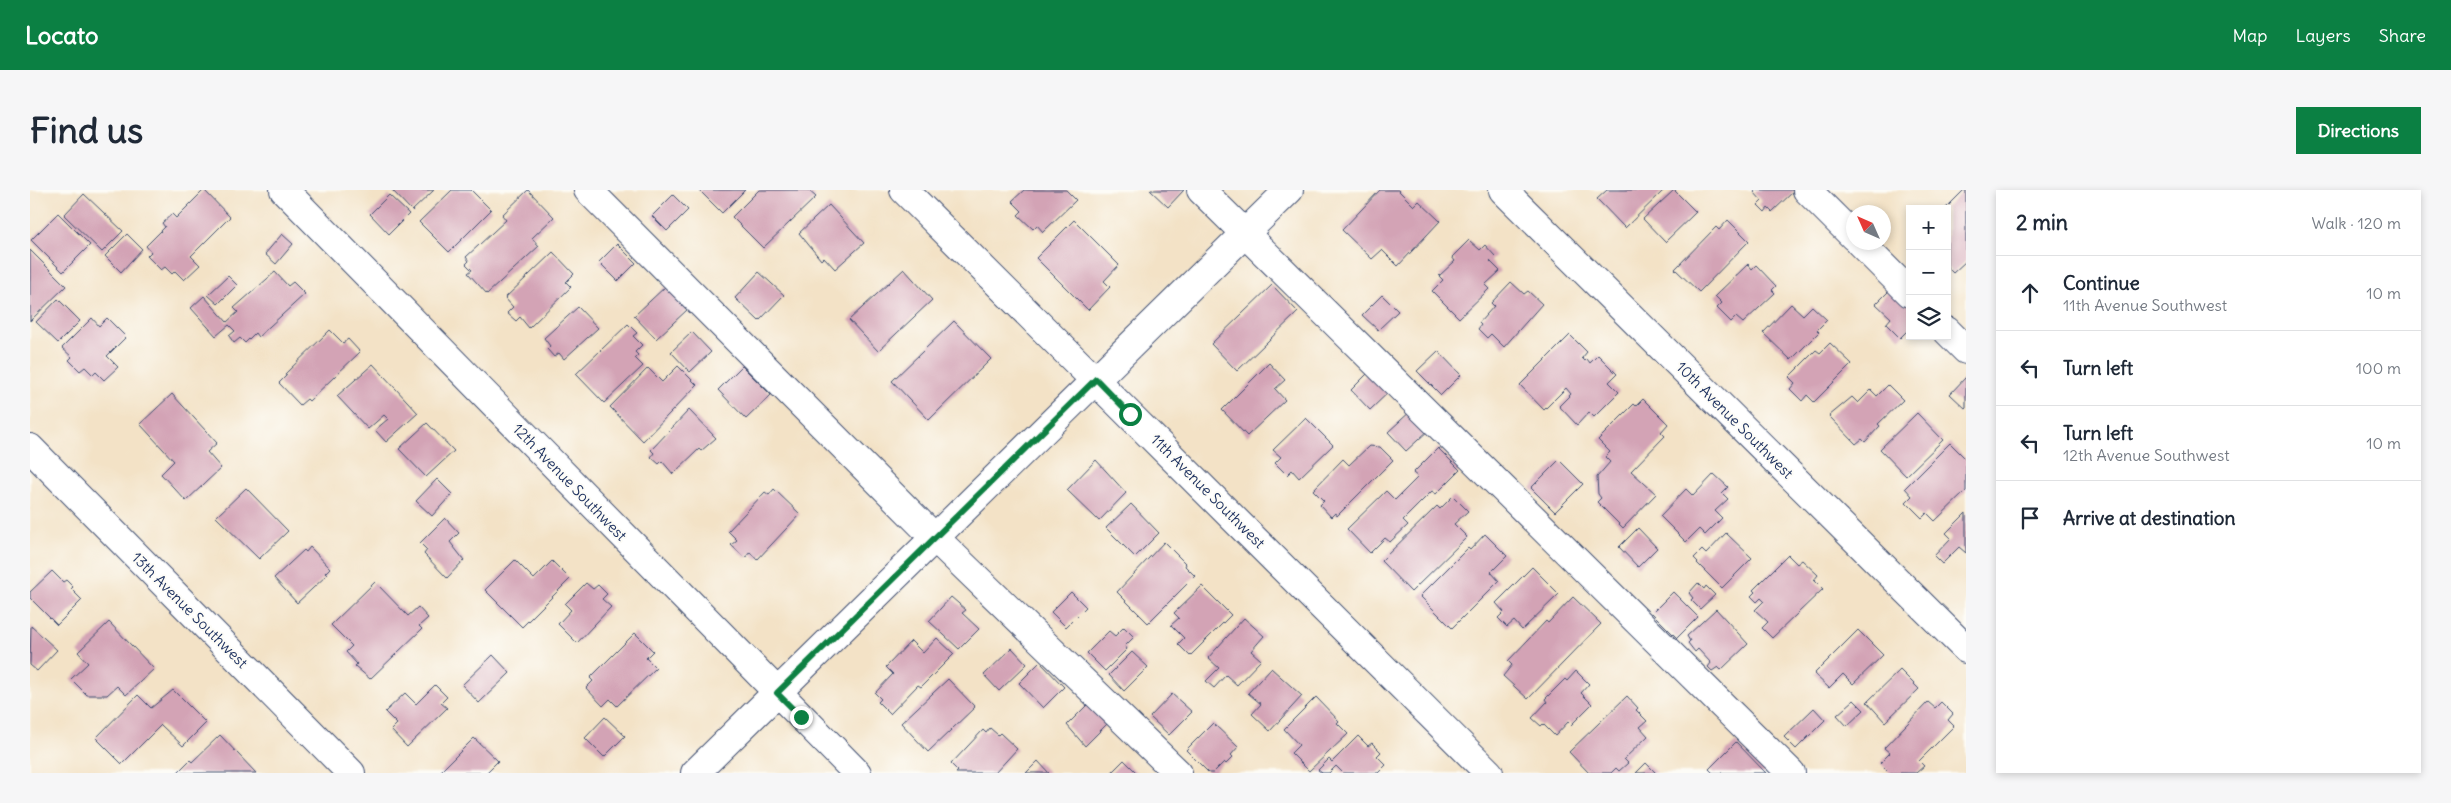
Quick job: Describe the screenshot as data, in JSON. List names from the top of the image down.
{
  "streets": {
    "street": [
      "10th Avenue Southwest",
      "12th Avenue Southwest",
      "11th Avenue Southwest",
      "13th Avenue Southwest"
    ]
  },
  "north": "top left",
  "page": {
    "header": "Locato",
    "nav": ["Map", "Layers", "Share"],
    "buttons": "Directions",
    "title": "Find us",
    "heading": ["2 min", "Walk · 120 m"],
    "map_buttons": ["+", "−"],
    "list": [
      ["Continue", "11th Avenue Southwest", "10 m"],
      ["Turn left", "100 m"],
      ["Turn left", "12th Avenue Southwest", "10 m"],
      "Arrive at destination"
    ]
  }
}
